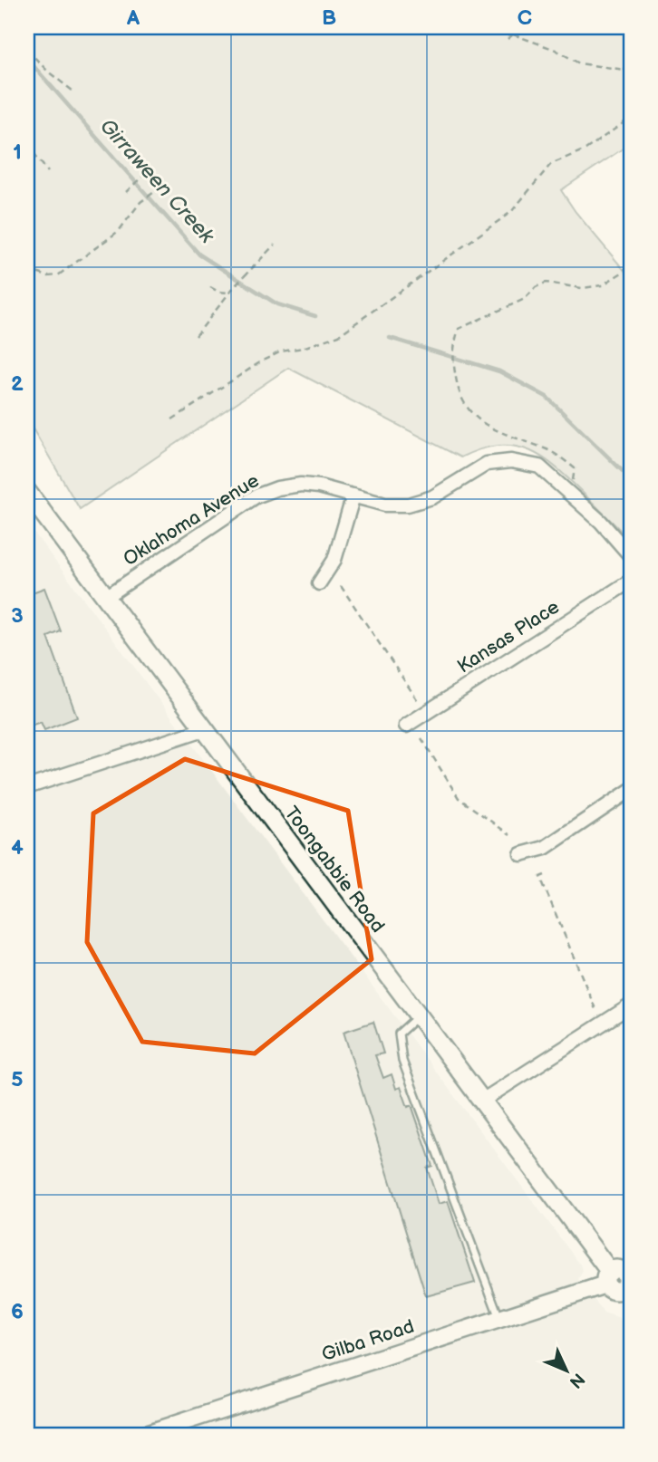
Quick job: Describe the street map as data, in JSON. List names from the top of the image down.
{
  "streets": {
    "main road": ["Toongabbie Road"],
    "street": ["Oklahoma Avenue", "Kansas Place", "Gilba Road"]
  },
  "crossings": [
    ["Oklahoma Avenue", "Toongabbie Road"],
    ["Toongabbie Road", "Gilba Road"]
  ],
  "water": ["Girraween Creek"],
  "north": "bottom right",
  "grid": {
    "columns": ["A", "B", "C"],
    "rows": [
      "1",
      "2",
      "3",
      "4",
      "5",
      "6"
    ]
  }
}
